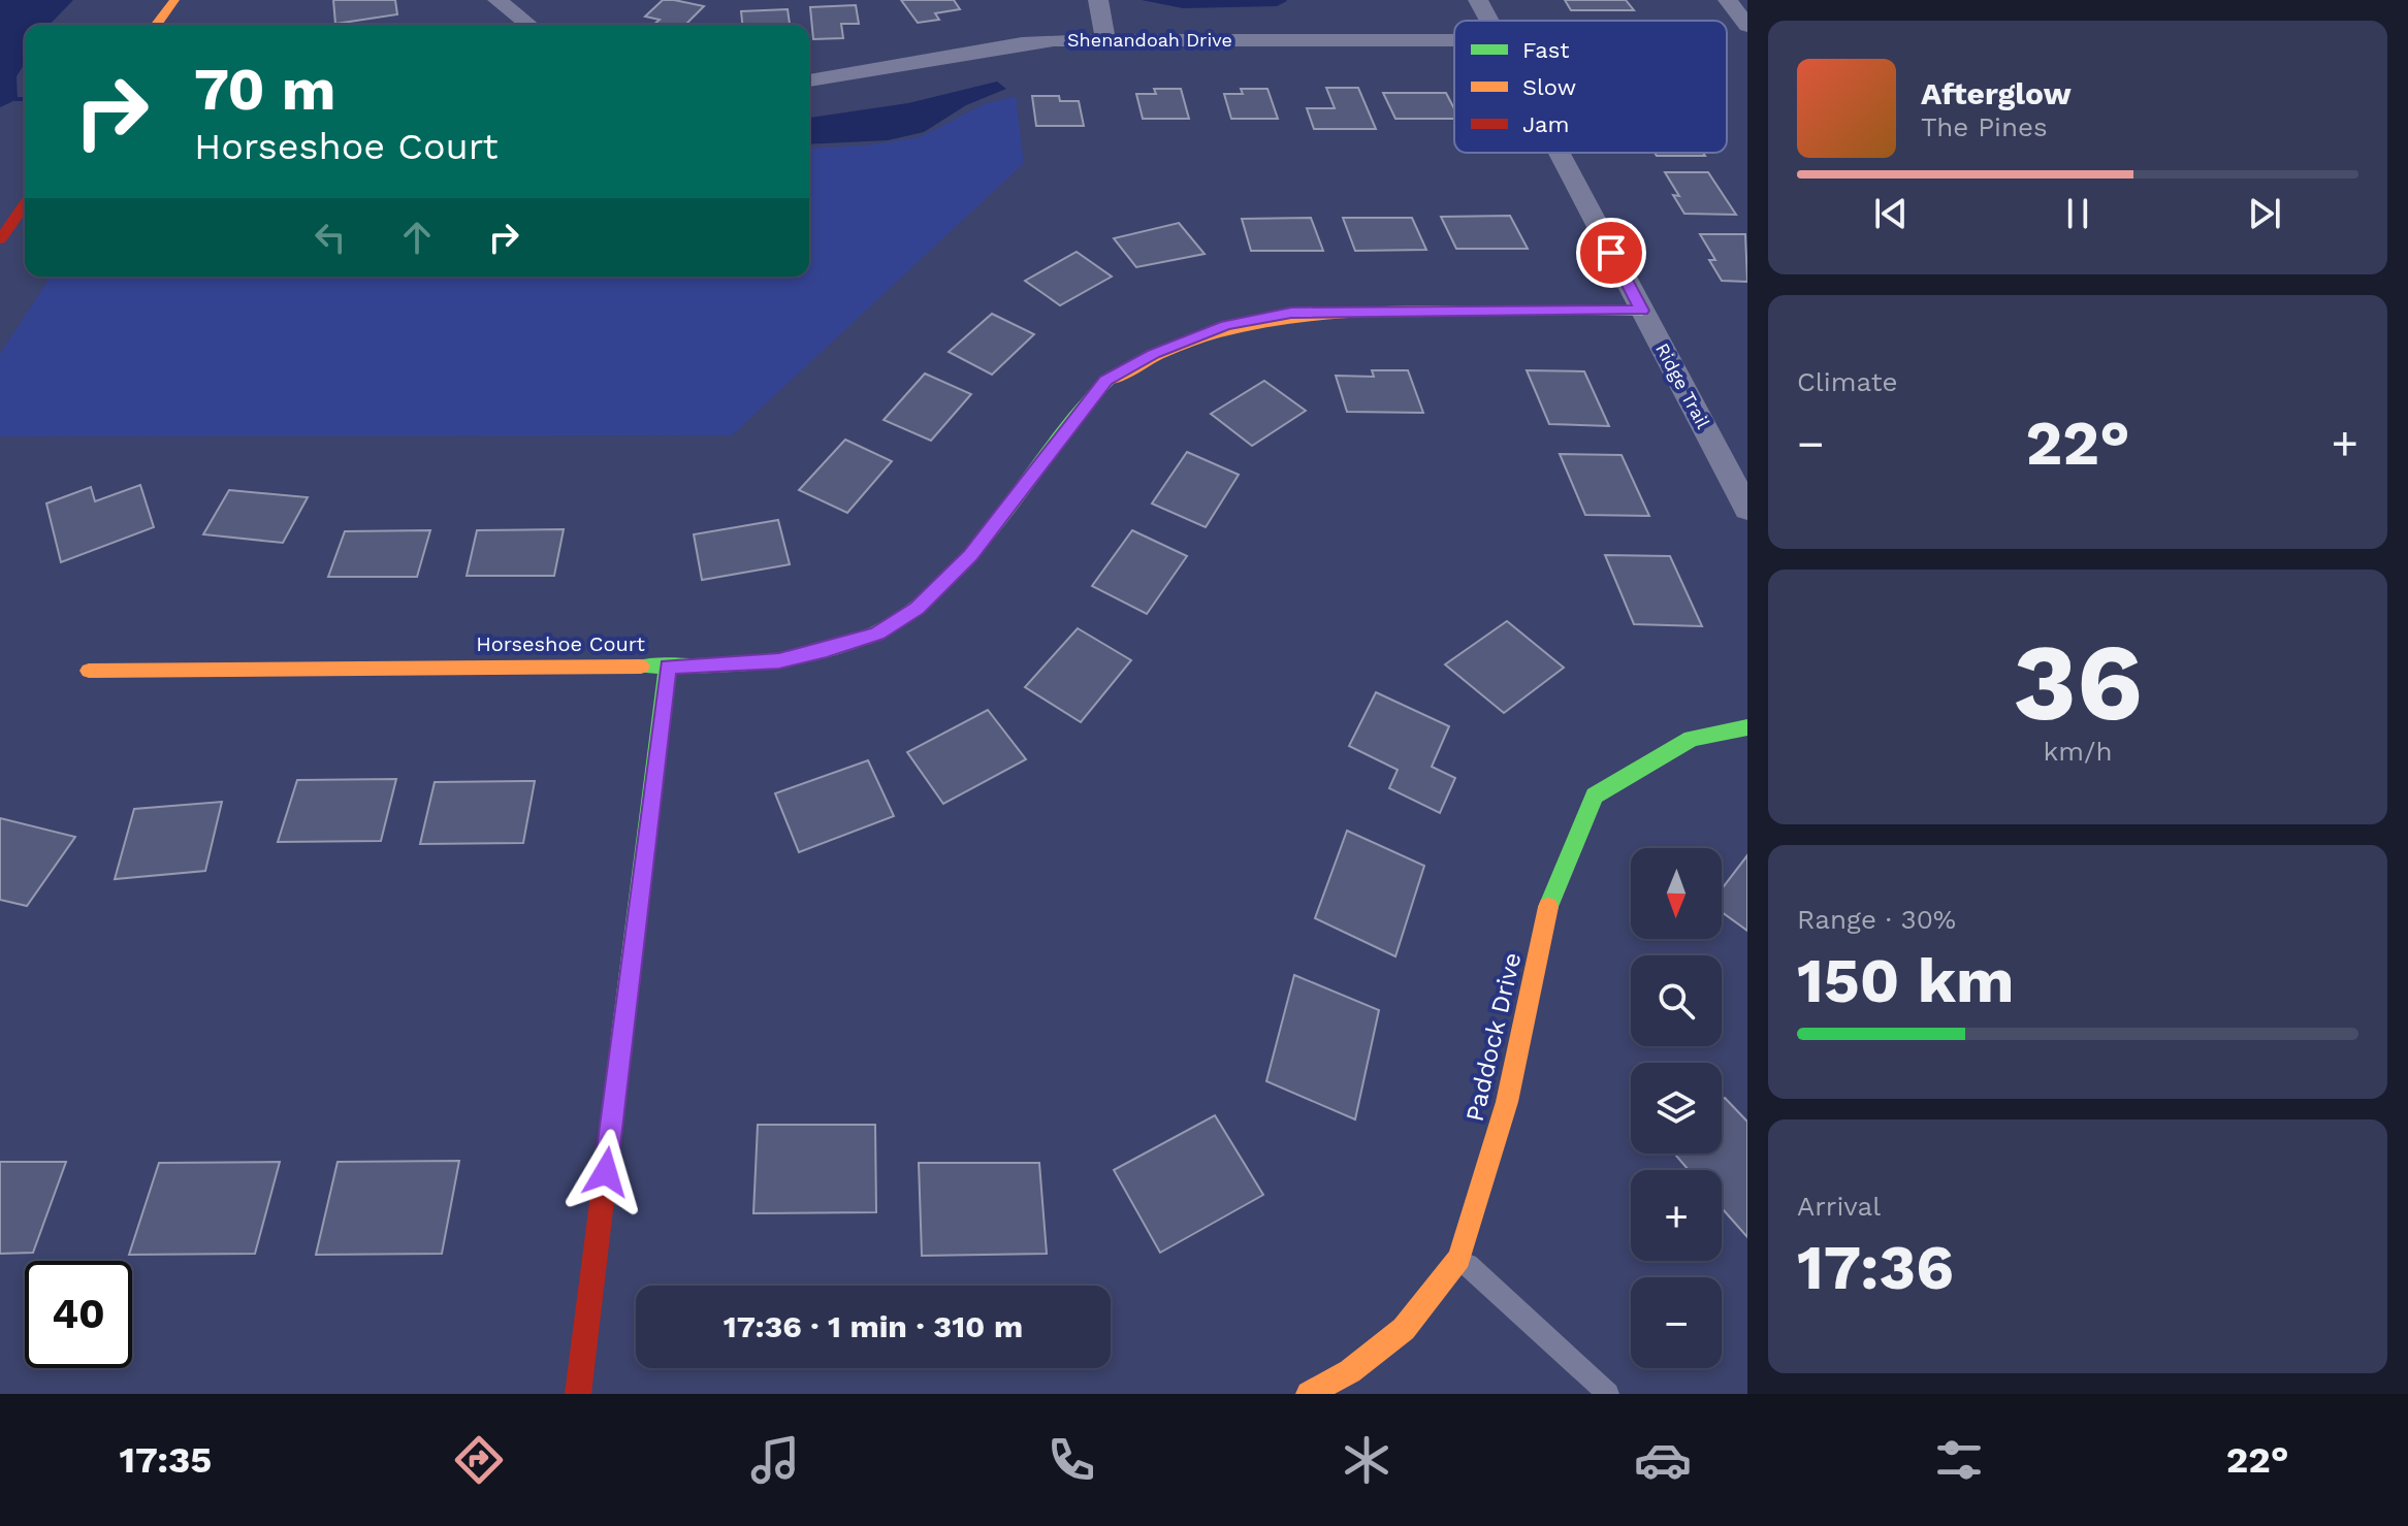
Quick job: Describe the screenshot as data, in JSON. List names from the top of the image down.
{
  "streets": {
    "street": [
      "Shenandoah Drive",
      "Ridge Trail",
      "Horseshoe Court",
      "Paddock Drive"
    ]
  },
  "crossings": [
    ["Ridge Trail", "Horseshoe Court"]
  ],
  "legend": ["Fast", "Slow", "Jam"],
  "north": "bottom",
  "page": {
    "turn": ["70 m", "Horseshoe Court"],
    "song": ["Afterglow", "The Pines"],
    "tile": [
      "Climate",
      ["36", "km/h"],
      ["Range · 30%", "150 km"],
      ["Arrival", "17:36"]
    ],
    "heat": ["−", "22°", "+"],
    "map_buttons": ["+", "−"],
    "limit": "40",
    "trip": "17:36 · 1 min · 310 m",
    "tabs": ["17:35", "22°"]
  }
}
